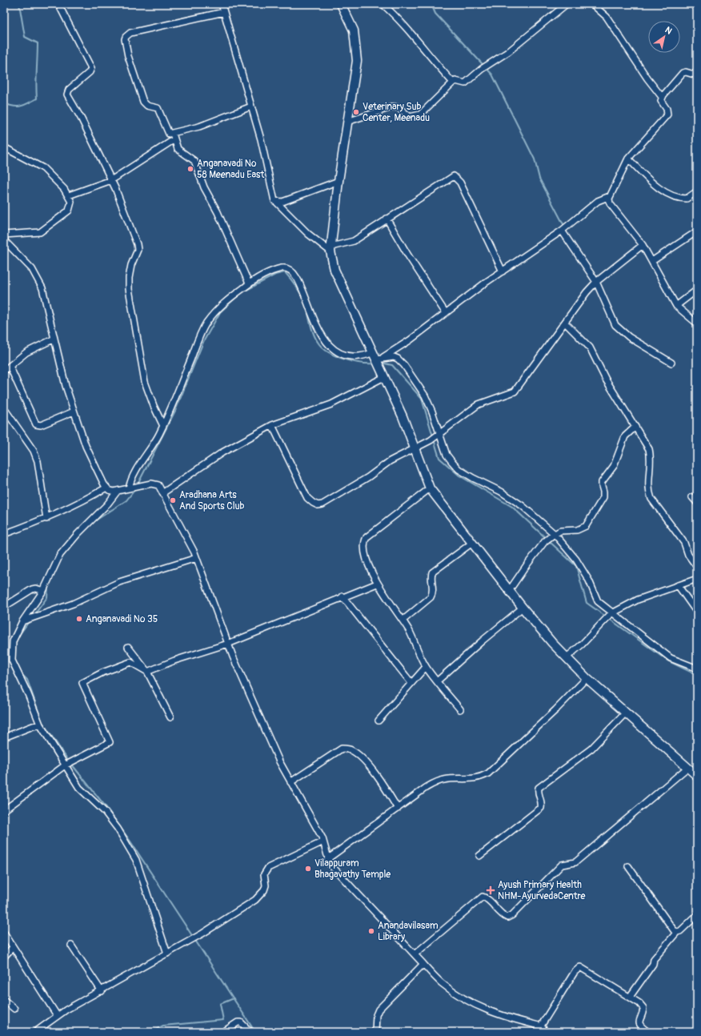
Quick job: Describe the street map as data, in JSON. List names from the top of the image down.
{
  "places": {
    "other": [
      "Veterinary Sub Center, Meenadu",
      "Anganavadi No 58 Meenadu East",
      "Aradhana Arts And Sports Club",
      "Anganavadi No 35",
      "Vilappuram Bhagavathy Temple",
      "Anandavilasam Library"
    ],
    "health": ["Ayush Primary Health NHM-AyurvedaCentre"]
  },
  "north": "top right"
}
